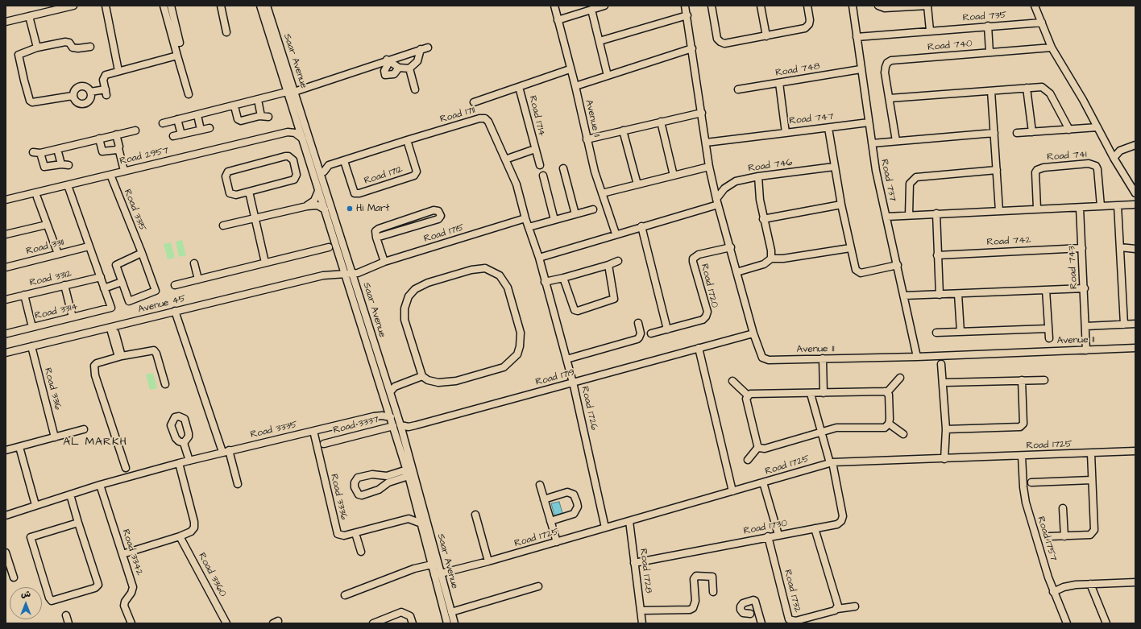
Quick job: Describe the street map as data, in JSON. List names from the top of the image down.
{
  "streets": {
    "street": [
      "Road 735",
      "Road 740",
      "Saar Avenue",
      "Road 748",
      "Road 1711",
      "Road 1714",
      "Avenue 11",
      "Road 747",
      "Road 2957",
      "Road 741",
      "Road 746",
      "Road 1712",
      "Road 737",
      "Road 3315",
      "Road 1715",
      "Road 742",
      "Road 3311",
      "Road 743",
      "Road 3312",
      "Road 1720",
      "Avenue 45",
      "Road 3314",
      "Road 1719",
      "Road 3316",
      "Road 1726",
      "Road 3337",
      "Road 3335",
      "Road 1725",
      "Road 3336",
      "Road 1730",
      "Road 1757",
      "Road 3342",
      "Road 1728",
      "Road 3360",
      "Road 1732"
    ]
  },
  "crossings": [
    ["Road 735", "Road 737"],
    ["Saar Avenue", "Road 1715"],
    ["Saar Avenue", "Avenue 45"],
    ["Saar Avenue", "Road 1719"],
    ["Saar Avenue", "Road 3337"],
    ["Saar Avenue", "Road 3335"],
    ["Saar Avenue", "Road 1725"],
    ["Road 748", "Road 747"],
    ["Road 748", "Road 737"],
    ["Road 1711", "Road 1714"],
    ["Road 1711", "Road 1712"],
    ["Road 1711", "Road 1715"],
    ["Road 1711", "Road 1726"],
    ["Road 1714", "Avenue 11"],
    ["Avenue 11", "Road 746"],
    ["Avenue 11", "Road 737"],
    ["Avenue 11", "Road 743"],
    ["Avenue 11", "Road 1720"],
    ["Avenue 11", "Road 1719"],
    ["Road 747", "Road 737"],
    ["Road 2957", "Road 3315"],
    ["Road 1715", "Avenue 45"],
    ["Road 742", "Road 743"],
    ["Avenue 45", "Road 3316"],
    ["Road 1719", "Road 1726"],
    ["Road 1726", "Road 1725"],
    ["Road 3335", "Road 3336"],
    ["Road 3335", "Road 3342"],
    ["Road 1725", "Road 1730"],
    ["Road 1725", "Road 1757"],
    ["Road 1725", "Road 1728"],
    ["Road 1730", "Road 1728"],
    ["Road 1730", "Road 1732"]
  ],
  "districts": ["AL MARKH"],
  "places": ["Hi Mart"],
  "north": "top"
}
